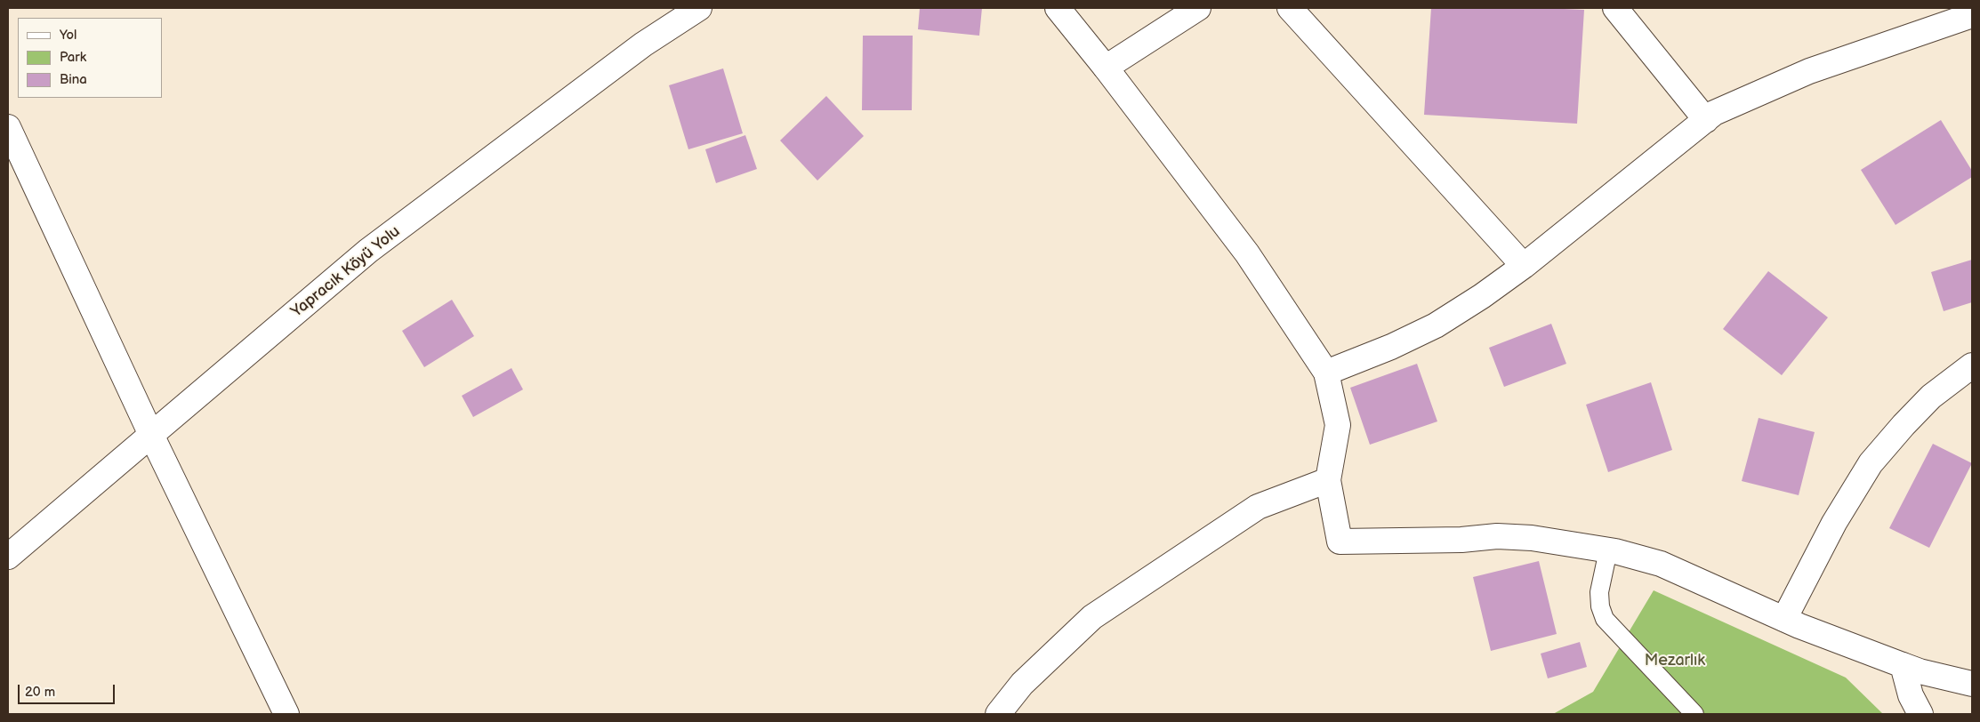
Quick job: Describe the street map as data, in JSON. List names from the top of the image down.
{
  "streets": {
    "street": ["Yapracık Köyü Yolu"]
  },
  "parks": ["Mezarlık"],
  "legend": ["Yol", "Park", "Bina"],
  "scale_bar": "20 m"
}
